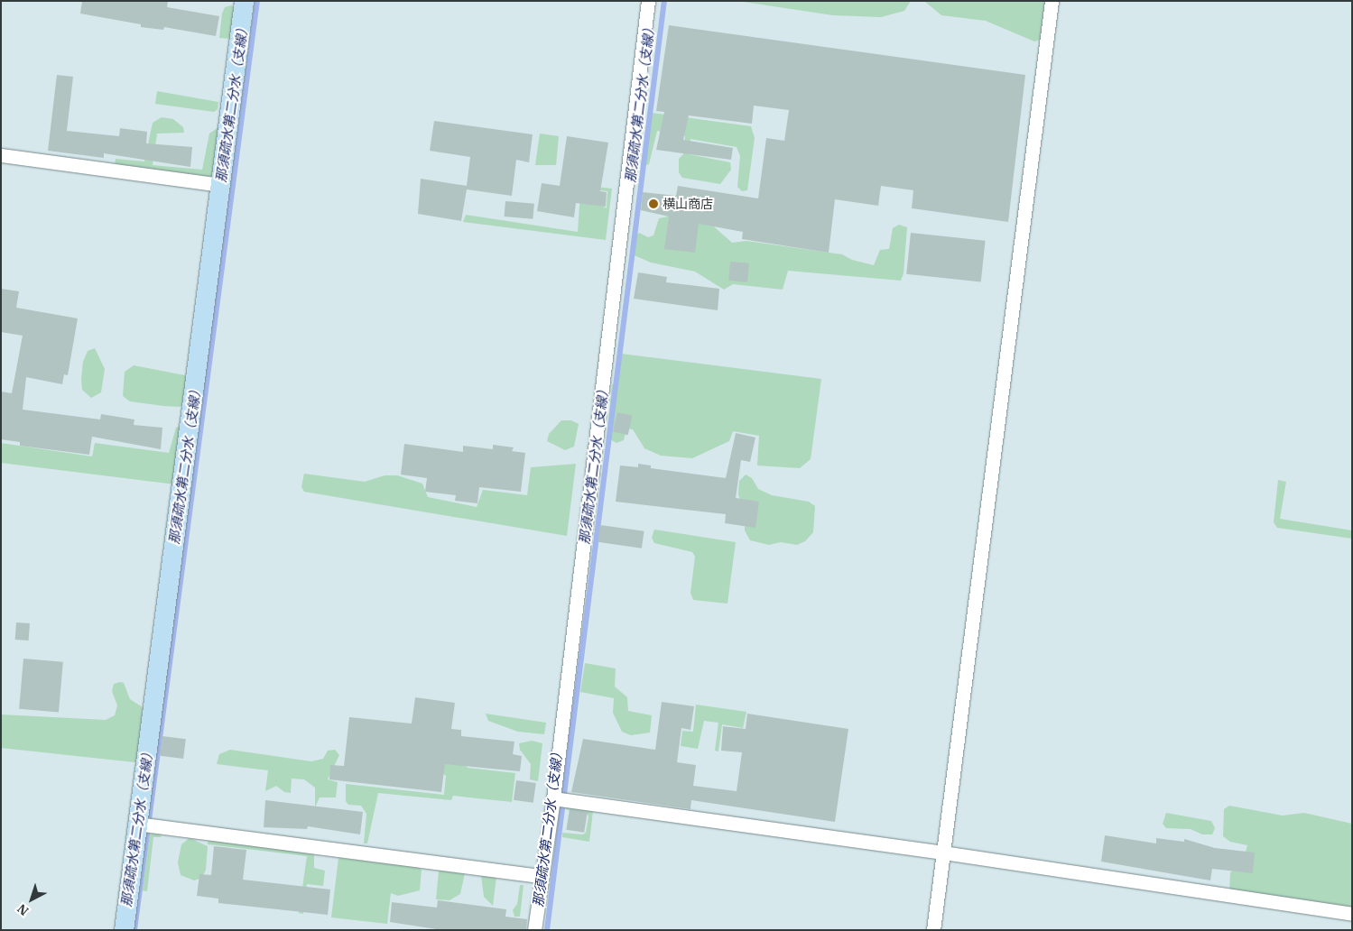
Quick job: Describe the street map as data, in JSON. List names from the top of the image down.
{
  "water": ["那須疏水第二分水（支線）"],
  "places": ["横山商店"],
  "north": "bottom left"
}
